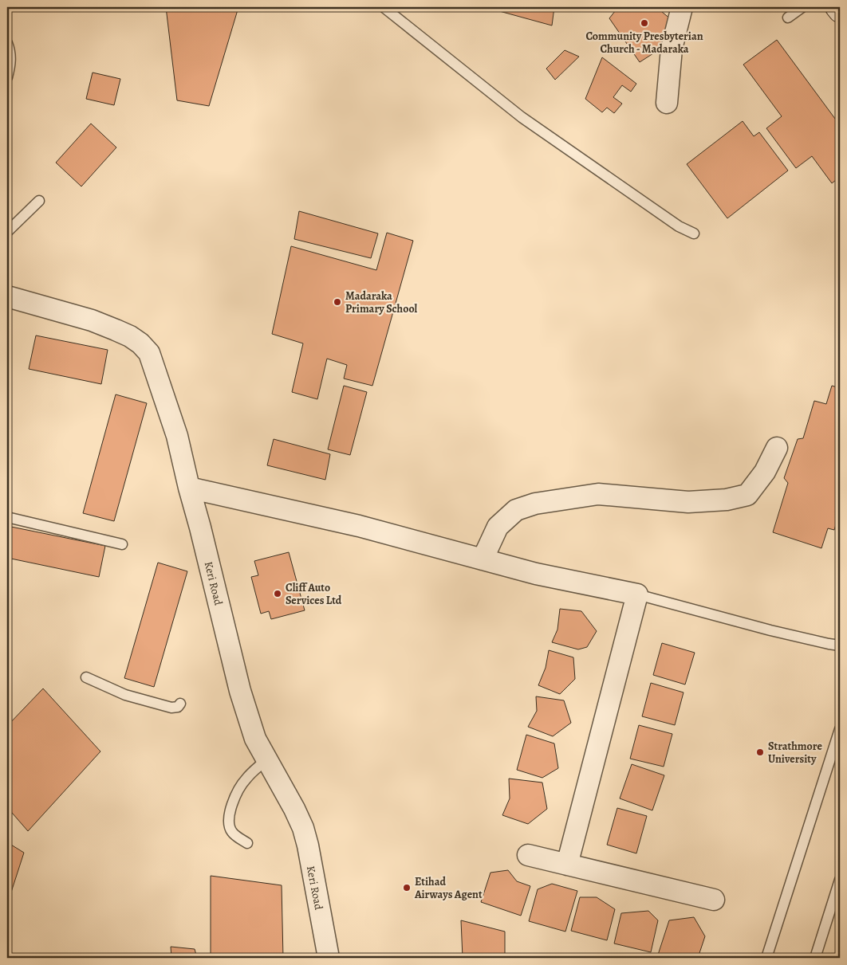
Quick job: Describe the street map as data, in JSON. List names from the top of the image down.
{
  "streets": {
    "street": ["Keri Road"]
  },
  "places": [
    "Community Presbyterian Church - Madaraka",
    "Madaraka Primary School",
    "Cliff Auto Services Ltd",
    "Strathmore University",
    "Etihad Airways Agent"
  ]
}
